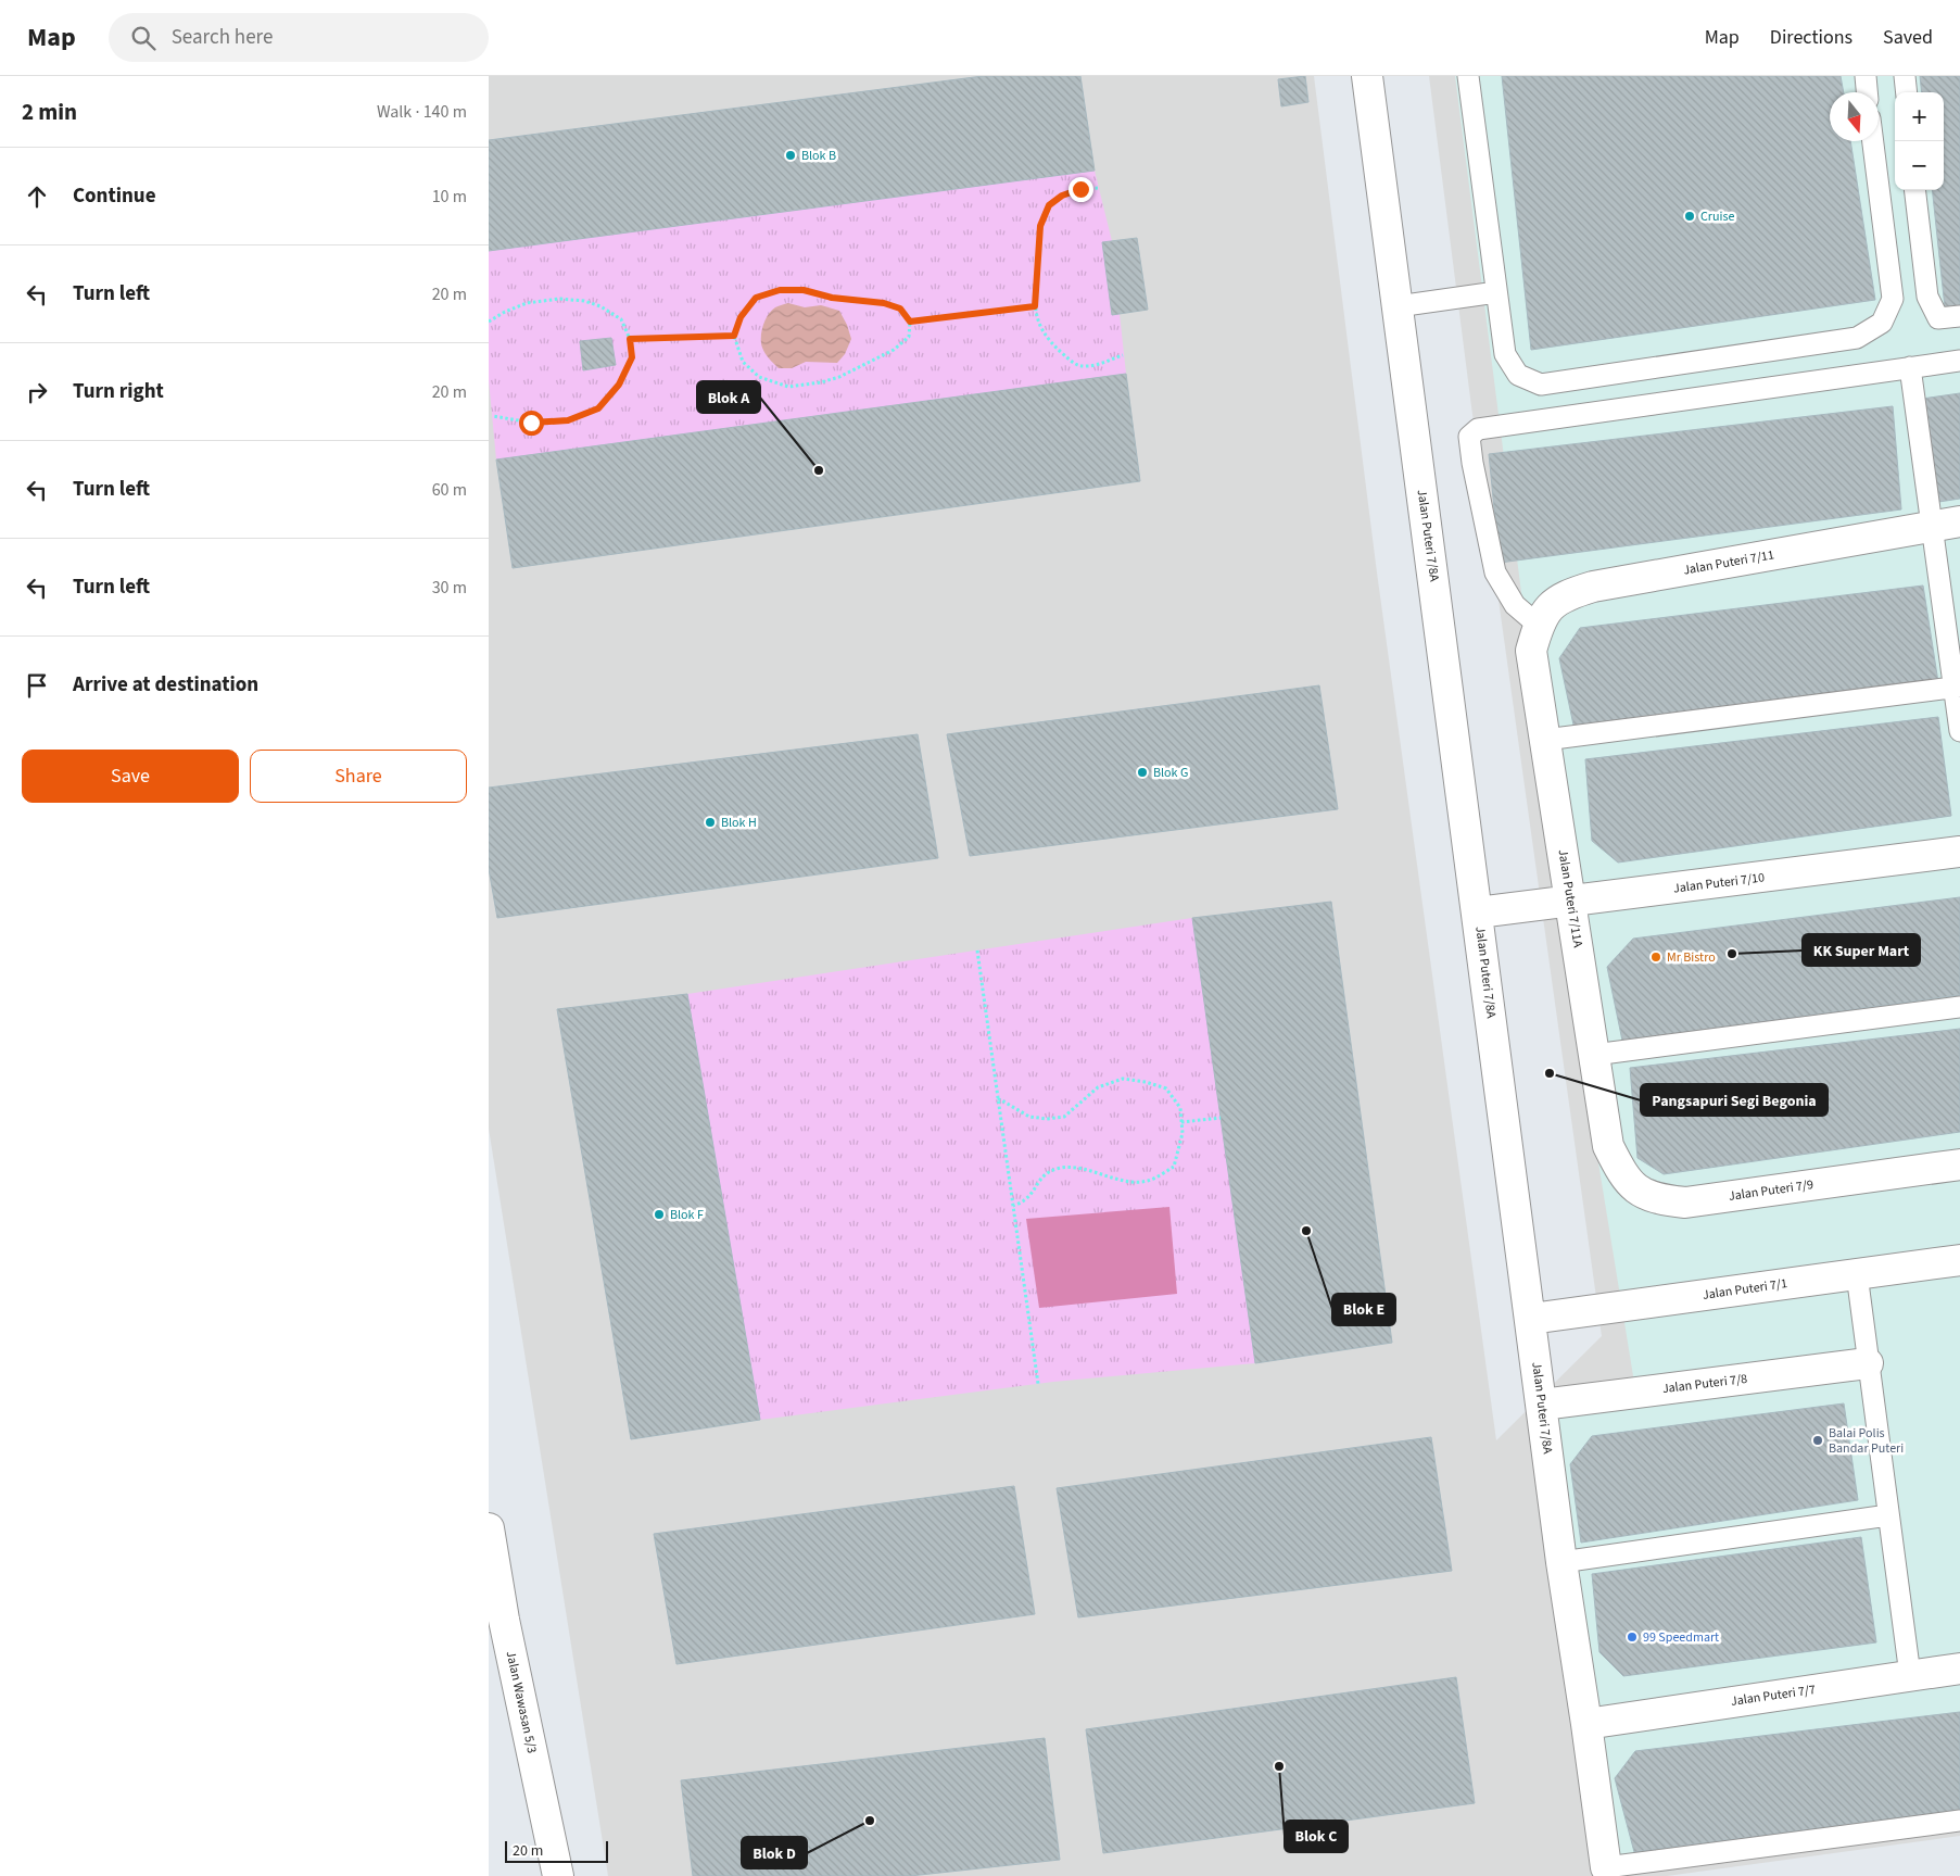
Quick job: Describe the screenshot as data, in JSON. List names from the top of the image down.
{
  "streets": {
    "street": [
      "Jalan Puteri 7/8A",
      "Jalan Puteri 7/11",
      "Jalan Puteri 7/10",
      "Jalan Puteri 7/11A",
      "Jalan Puteri 7/9",
      "Jalan Puteri 7/1",
      "Jalan Puteri 7/8",
      "Jalan Puteri 7/7",
      "Jalan Wawasan 5/3"
    ]
  },
  "crossings": [
    ["Jalan Puteri 7/8A", "Jalan Puteri 7/10"],
    ["Jalan Puteri 7/8A", "Jalan Puteri 7/1"],
    ["Jalan Puteri 7/8A", "Jalan Puteri 7/8"],
    ["Jalan Puteri 7/8A", "Jalan Puteri 7/7"],
    ["Jalan Puteri 7/11", "Jalan Puteri 7/11A"],
    ["Jalan Puteri 7/10", "Jalan Puteri 7/11A"],
    ["Jalan Puteri 7/11A", "Jalan Puteri 7/9"]
  ],
  "places": [
    "Blok B",
    "Cruise",
    "Blok A",
    "Blok G",
    "Blok H",
    "KK Super Mart",
    "Mr Bistro",
    "Pangsapuri Segi Begonia",
    "Blok F",
    "Blok E",
    "Balai Polis Bandar Puteri",
    "99 Speedmart",
    "Blok C",
    "Blok D"
  ],
  "scale_bar": "20 m",
  "north": "bottom",
  "page": {
    "header": "Map",
    "search": "Search here",
    "nav": ["Map", "Directions", "Saved"],
    "heading": ["2 min", "Walk · 140 m"],
    "map_buttons": ["+", "−"],
    "list": [
      ["Continue", "10 m"],
      ["Turn left", "20 m"],
      ["Turn right", "20 m"],
      ["Turn left", "60 m"],
      ["Turn left", "30 m"],
      "Arrive at destination"
    ],
    "buttons": ["Save", "Share"],
    "scale": "20 m"
  }
}
